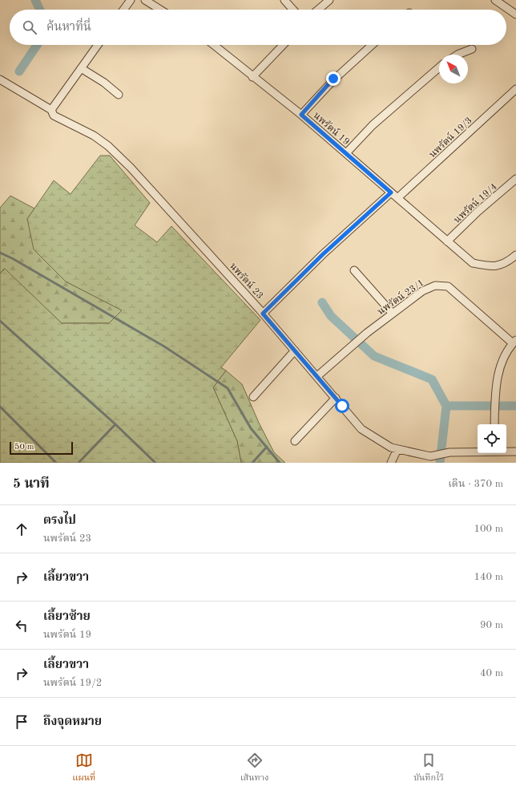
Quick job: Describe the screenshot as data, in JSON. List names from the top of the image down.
{
  "streets": {
    "street": [
      "นพรัตน์ 19",
      "นพรัตน์ 19/3",
      "นพรัตน์ 19/4",
      "นพรัตน์ 23",
      "นพรัตน์ 23/1"
    ]
  },
  "crossings": [
    ["นพรัตน์ 19", "นพรัตน์ 19/3"],
    ["นพรัตน์ 19", "นพรัตน์ 19/4"],
    ["นพรัตน์ 23", "นพรัตน์ 23/1"]
  ],
  "scale_bar": "50 m",
  "north": "top left",
  "page": {
    "search": "ค้นหาที่นี่",
    "scale": "50 m",
    "heading": ["5 นาที", "เดิน · 370 m"],
    "list": [
      ["ตรงไป", "นพรัตน์ 23", "100 m"],
      ["เลี้ยวขวา", "140 m"],
      ["เลี้ยวซ้าย", "นพรัตน์ 19", "90 m"],
      ["เลี้ยวขวา", "นพรัตน์ 19/2", "40 m"],
      "ถึงจุดหมาย"
    ],
    "nav": ["แผนที่", "เส้นทาง", "บันทึกไว้"]
  }
}
